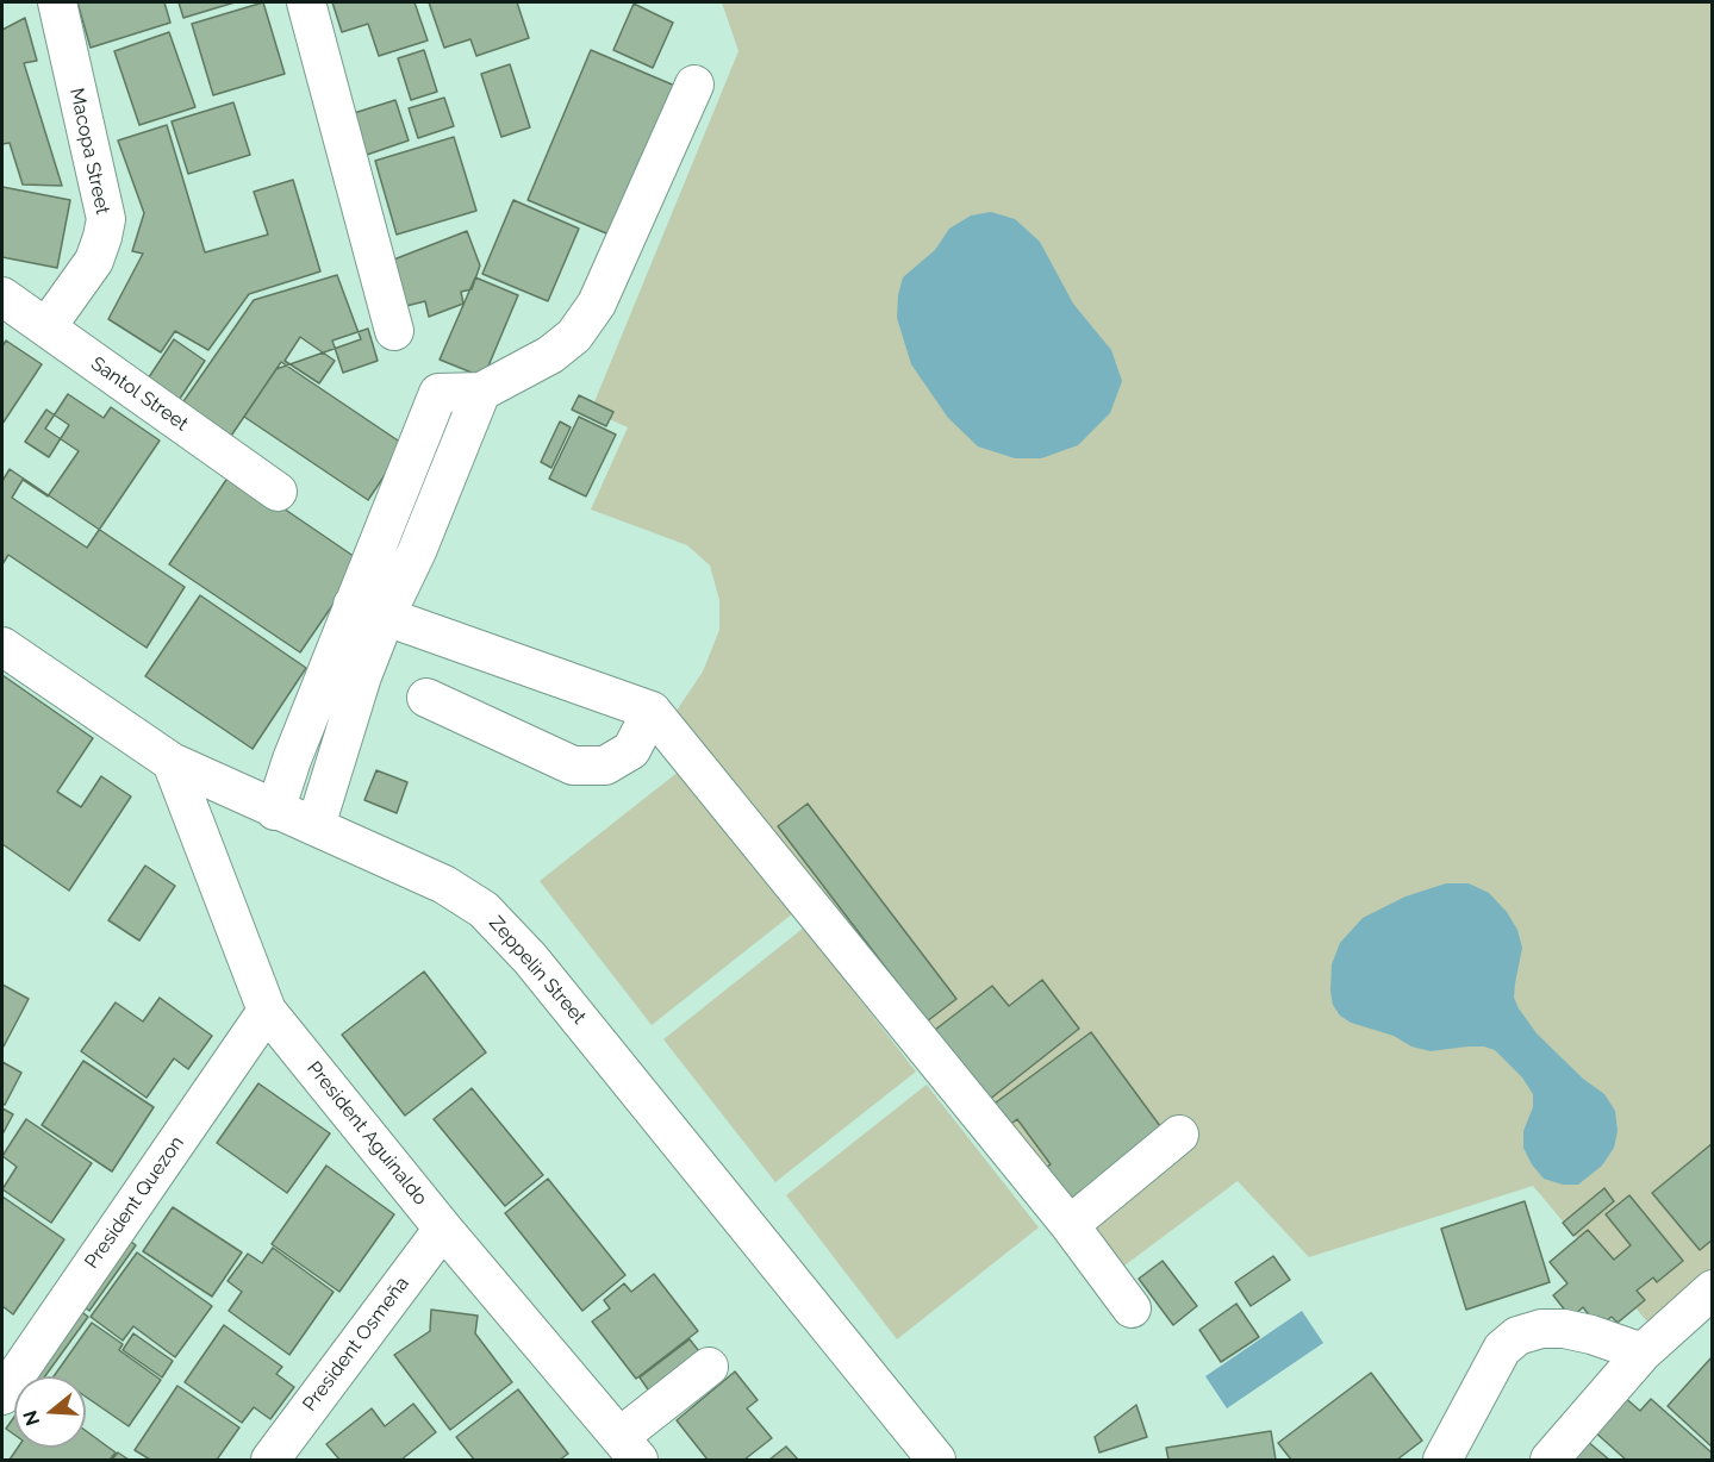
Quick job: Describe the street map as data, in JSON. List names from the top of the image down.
{
  "streets": {
    "street": [
      "Macopa Street",
      "Santol Street",
      "Zeppelin Street",
      "President Aguinaldo",
      "President Quezon",
      "President Osmeña"
    ]
  },
  "crossings": [
    ["Macopa Street", "Santol Street"],
    ["Zeppelin Street", "President Aguinaldo"],
    ["President Aguinaldo", "President Quezon"],
    ["President Aguinaldo", "President Osmeña"]
  ],
  "north": "left"
}
